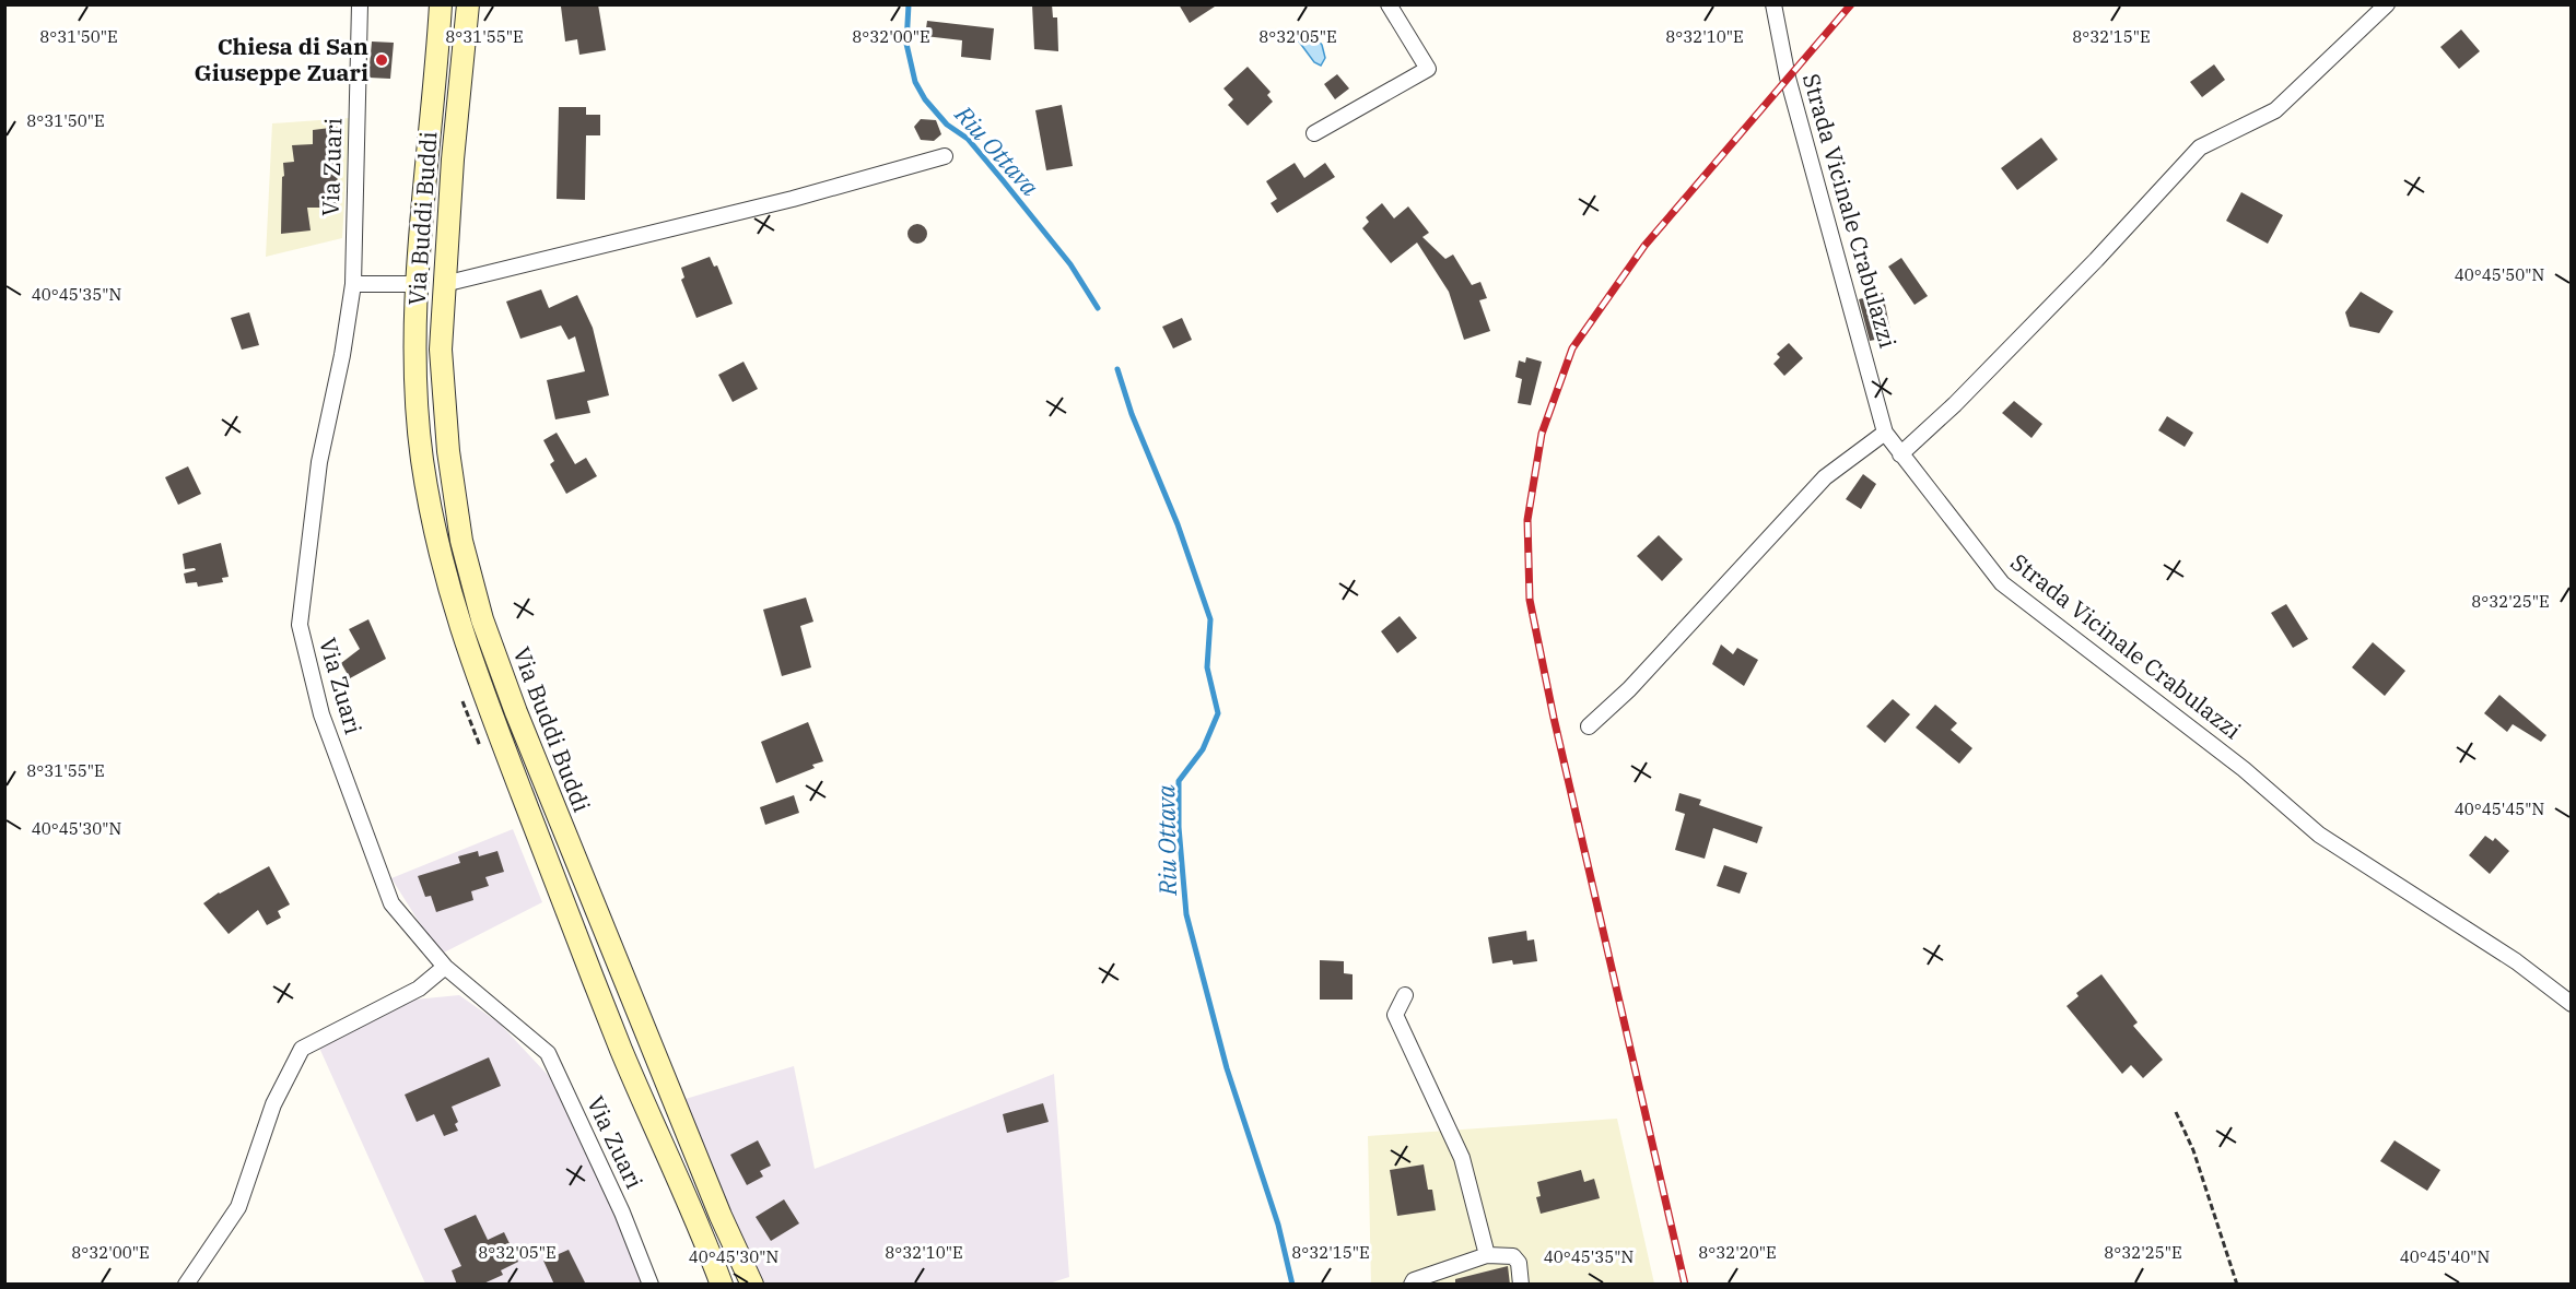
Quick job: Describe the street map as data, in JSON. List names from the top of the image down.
{
  "streets": {
    "main road": ["Via Buddi Buddi"],
    "street": ["Via Zuari", "Strada Vicinale Crabulazzi"]
  },
  "water": ["Riu Ottava"],
  "places": ["Chiesa di San Giuseppe Zuari"],
  "coordinates": [
    "8°31'50\"E",
    "8°31'55\"E",
    "8°32'00\"E",
    "8°32'05\"E",
    "8°32'10\"E",
    "8°32'15\"E",
    "40°45'50\"N",
    "40°45'35\"N",
    "8°32'25\"E",
    "40°45'45\"N",
    "40°45'30\"N",
    "8°32'20\"E",
    "40°45'40\"N"
  ]
}
